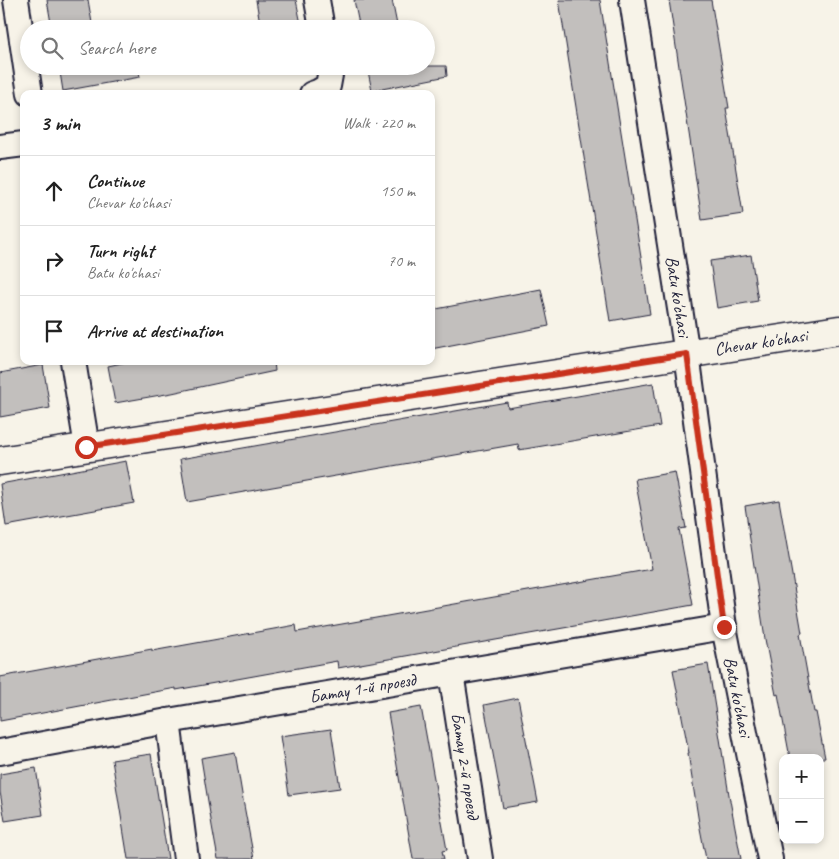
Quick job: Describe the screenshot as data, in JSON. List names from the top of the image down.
{
  "streets": {
    "street": [
      "Batu ko'chasi",
      "Chevar ko'chasi",
      "Батау 1-й проезд",
      "Батау 2-й проезд"
    ]
  },
  "crossings": [
    ["Batu ko'chasi", "Chevar ko'chasi"],
    ["Batu ko'chasi", "Батау 1-й проезд"],
    ["Батау 1-й проезд", "Батау 2-й проезд"]
  ],
  "page": {
    "search": "Search here",
    "heading": ["3 min", "Walk · 220 m"],
    "list": [
      ["Continue", "Chevar ko'chasi", "150 m"],
      ["Turn right", "Batu ko'chasi", "70 m"],
      "Arrive at destination"
    ],
    "map_buttons": ["+", "−"]
  }
}
